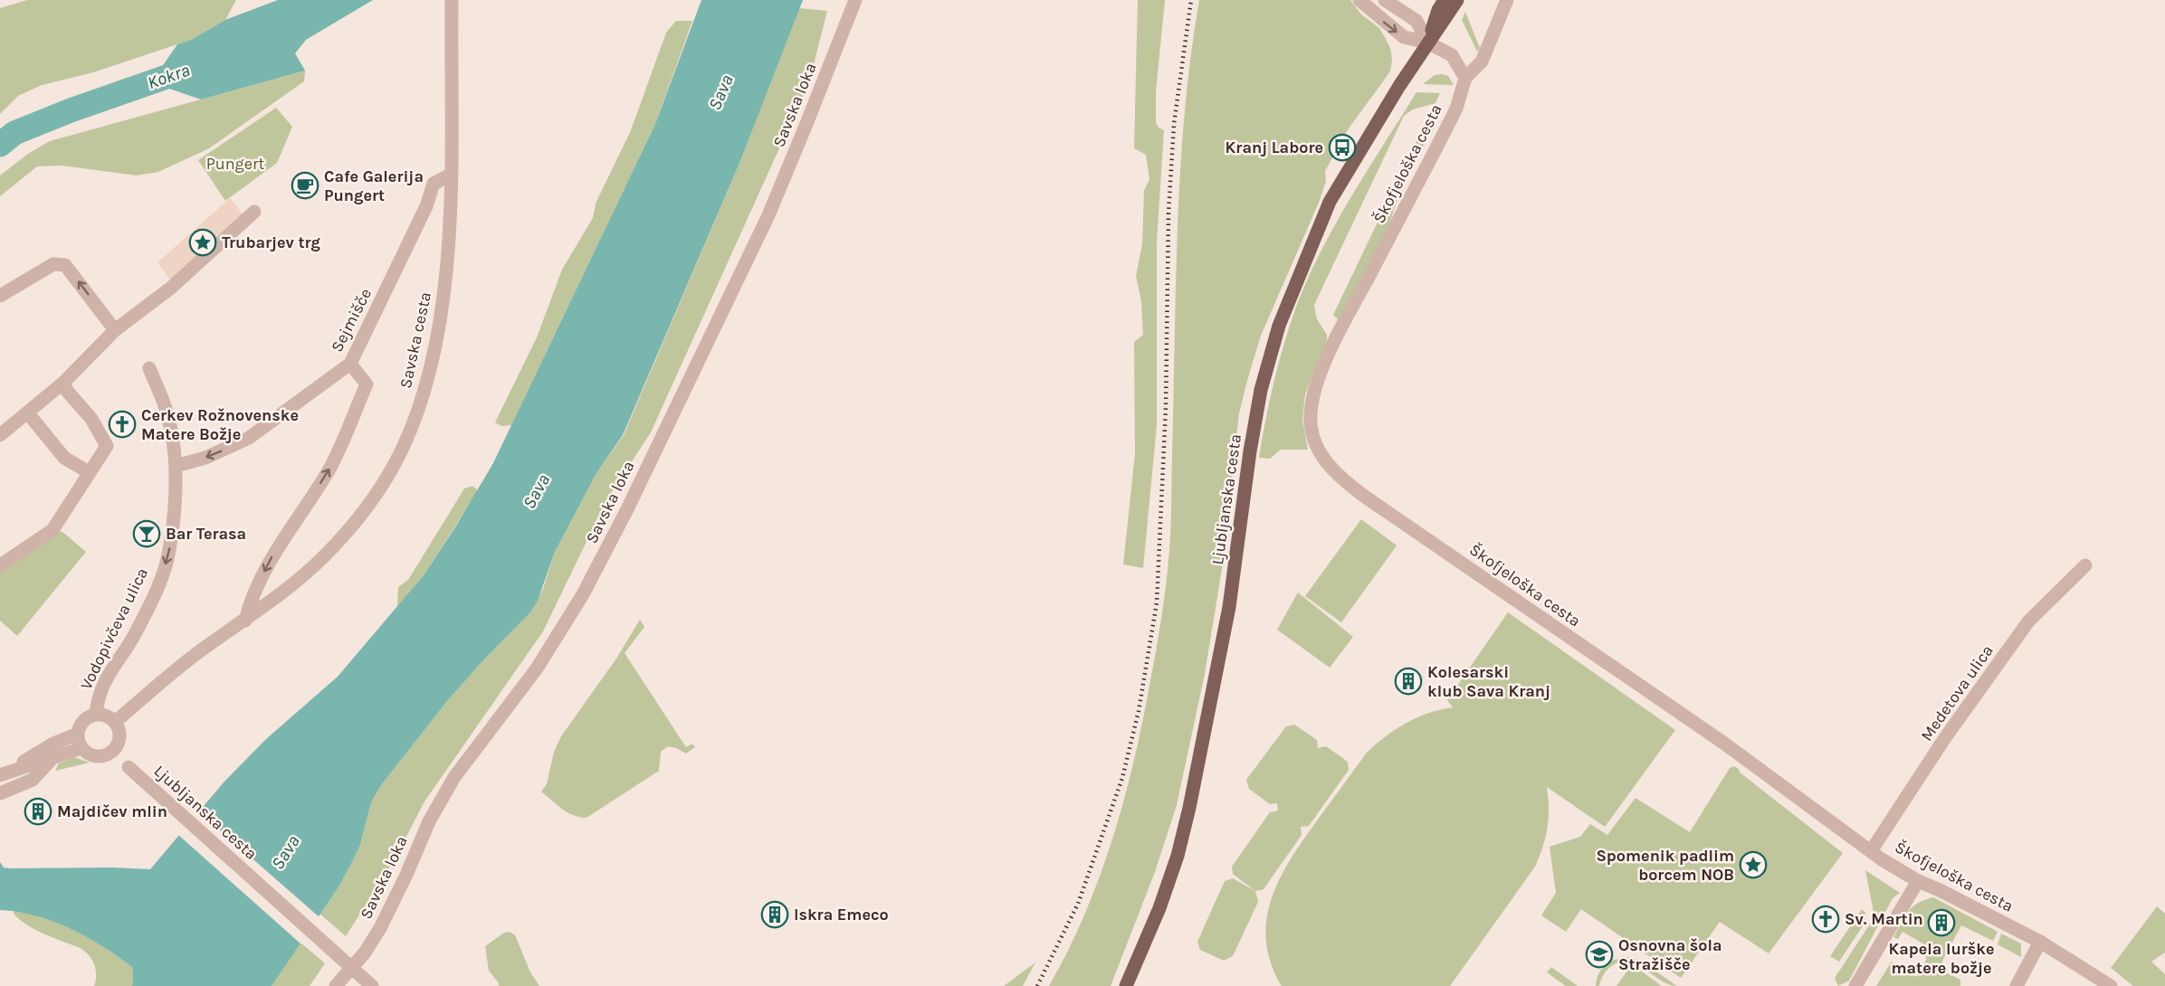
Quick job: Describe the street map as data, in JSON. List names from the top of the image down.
{
  "streets": {
    "main road": ["Ljubljanska cesta"],
    "street": [
      "Savska loka",
      "Škofjeloška cesta",
      "Sejmišče",
      "Savska cesta",
      "Vodopivčeva ulica",
      "Medetova ulica"
    ]
  },
  "crossings": [
    ["Škofjeloška cesta", "Medetova ulica"],
    ["Sejmišče", "Savska cesta"],
    ["Sejmišče", "Vodopivčeva ulica"],
    ["Savska cesta", "Ljubljanska cesta"],
    ["Savska cesta", "Vodopivčeva ulica"],
    ["Ljubljanska cesta", "Vodopivčeva ulica"]
  ],
  "one_way": ["Sejmišče"],
  "water": ["Kokra", "Sava"],
  "parks": ["Pungert"],
  "places": {
    "bus stop": ["Kranj Labore"],
    "cafe": ["Cafe Galerija Pungert"],
    "place": ["Trubarjev trg", "Spomenik padlim borcem NOB"],
    "church": ["Cerkev Rožnovenske Matere Božje", "Sv. Martin"],
    "bar": ["Bar Terasa"],
    "building": [
      "Kolesarski klub Sava Kranj",
      "Majdičev mlin",
      "Iskra Emeco",
      "Kapela lurške matere božje"
    ],
    "school or university": ["Osnovna šola Stražišče"]
  }
}
